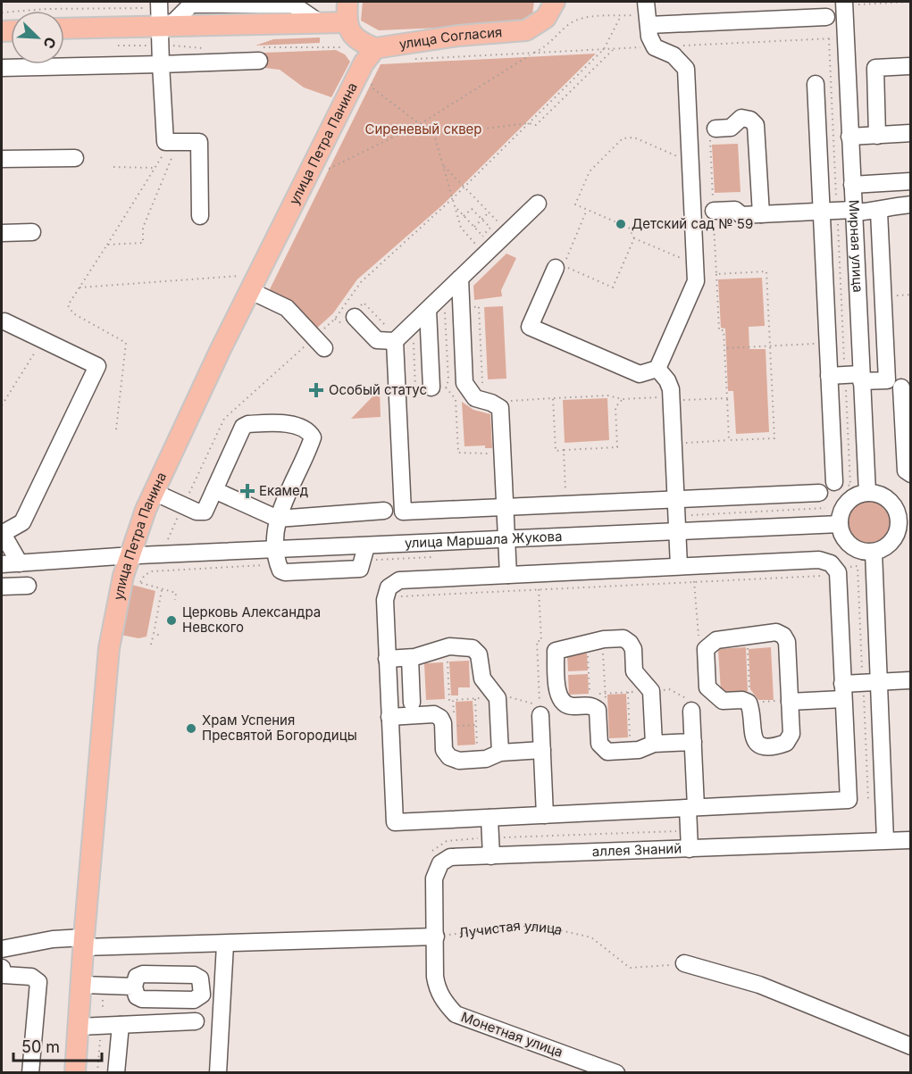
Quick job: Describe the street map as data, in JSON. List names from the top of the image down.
{
  "streets": {
    "main road": ["улица Согласия", "улица Петра Панина"],
    "street": [
      "Мирная улица",
      "улица Маршала Жукова",
      "аллея Знаний",
      "Монетная улица"
    ],
    "path": ["Лучистая улица"]
  },
  "crossings": [
    ["улица Согласия", "улица Петра Панина"],
    ["улица Петра Панина", "улица Маршала Жукова"],
    ["Мирная улица", "улица Маршала Жукова"],
    ["аллея Знаний", "Лучистая улица"],
    ["аллея Знаний", "Монетная улица"],
    ["Лучистая улица", "Монетная улица"]
  ],
  "parks": ["Сиреневый сквер"],
  "places": {
    "other": ["Детский сад № 59", "Церковь Александра Невского", "Храм Успения Пресвятой Богородицы"],
    "health": ["Особый статус", "Екамед"]
  },
  "scale_bar": "50 m",
  "north": "bottom right"
}
